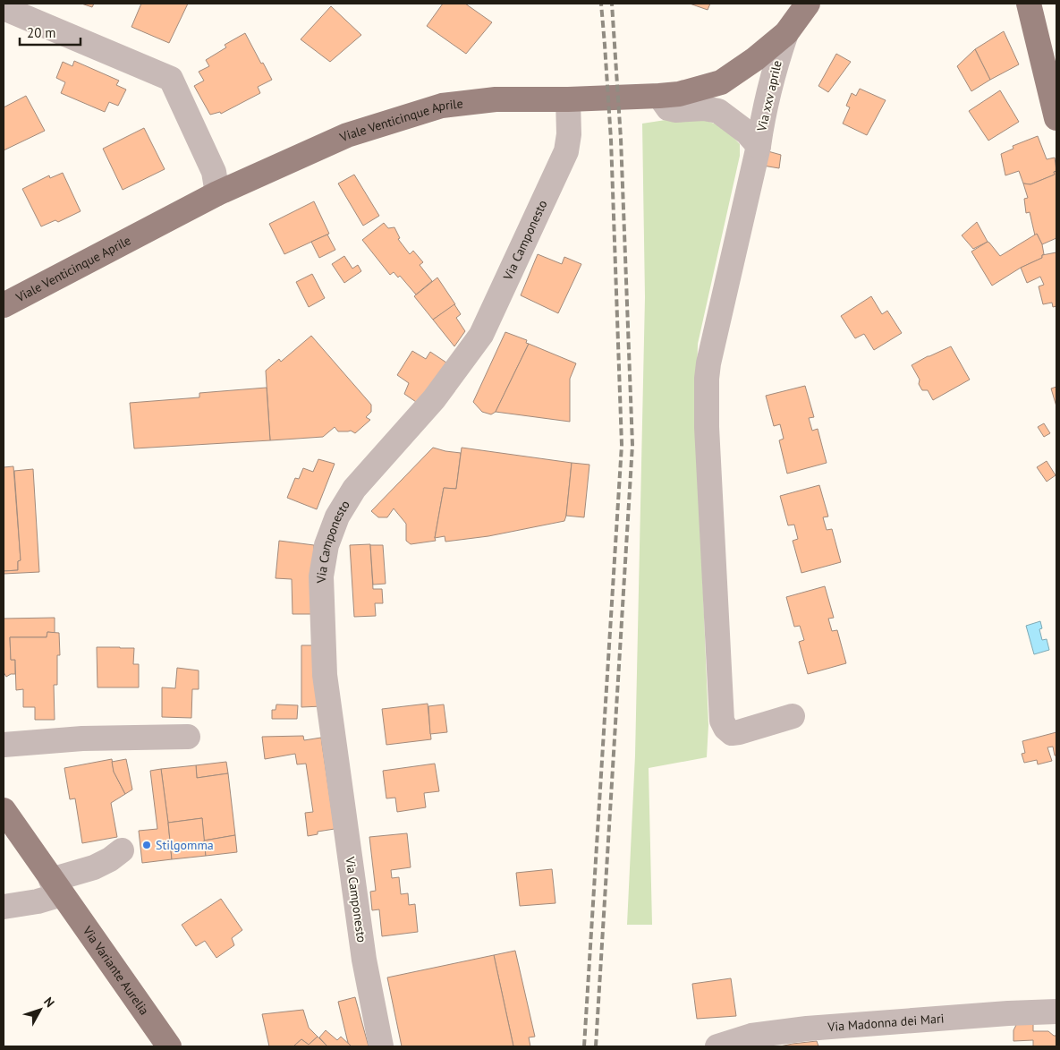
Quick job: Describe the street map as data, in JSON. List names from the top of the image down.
{
  "streets": {
    "main road": ["Viale Venticinque Aprile", "Via Variante Aurelia"],
    "street": ["Via xxv aprile", "Via Camponesto", "Via Madonna dei Mari"]
  },
  "crossings": [
    ["Via xxv aprile", "Viale Venticinque Aprile"],
    ["Viale Venticinque Aprile", "Via Camponesto"]
  ],
  "places": ["Stilgomma"],
  "scale_bar": "20 m",
  "north": "top right"
}
